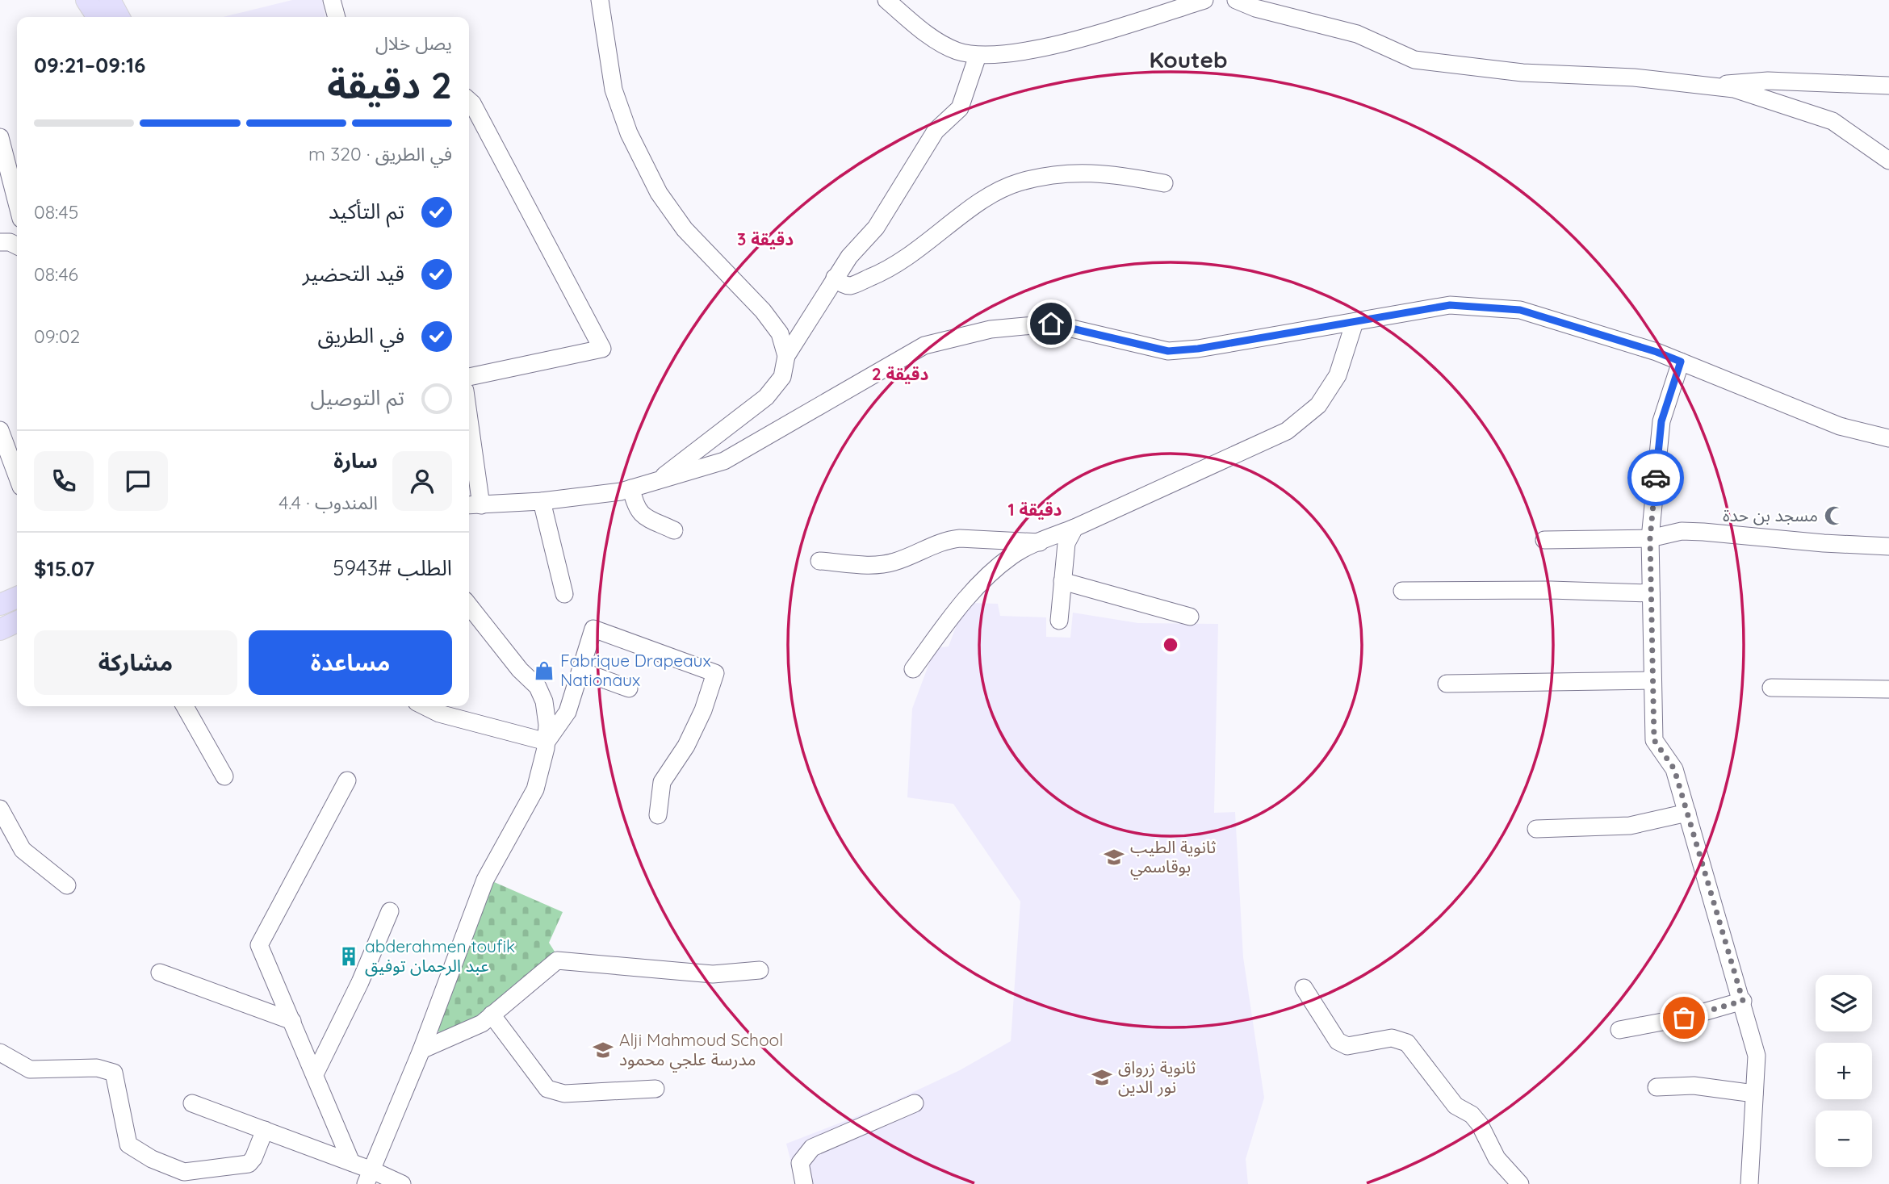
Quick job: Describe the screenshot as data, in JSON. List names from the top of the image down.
{
  "districts": ["Kouteb"],
  "places": {
    "mosque": ["مسجد بن حدة"],
    "shop": ["Fabrique Drapeaux Nationaux"],
    "school or university": ["ثانوية الطيب بوقاسمي", "Alji Mahmoud School مدرسة علجي محمود", "ثانوية زرواق نور الدين"],
    "building": ["abderahmen toufik عبد الرحمان توفيق"]
  },
  "page": {
    "heading": ["2 دقيقة", "يصل خلال", "09:16–09:21"],
    "panel": [
      "سارة",
      "المندوب · 4.4",
      "الطلب #5943",
      "$15.07"
    ],
    "bar": "في الطريق · 320 m",
    "list": [
      ["تم التأكيد", "08:45"],
      ["قيد التحضير", "08:46"],
      ["في الطريق", "09:02"],
      "تم التوصيل"
    ],
    "buttons": ["مساعدة", "مشاركة"],
    "map_buttons": ["+", "−"]
  },
  "rings": ["3 دقيقة", "2 دقيقة", "1 دقيقة"]
}
